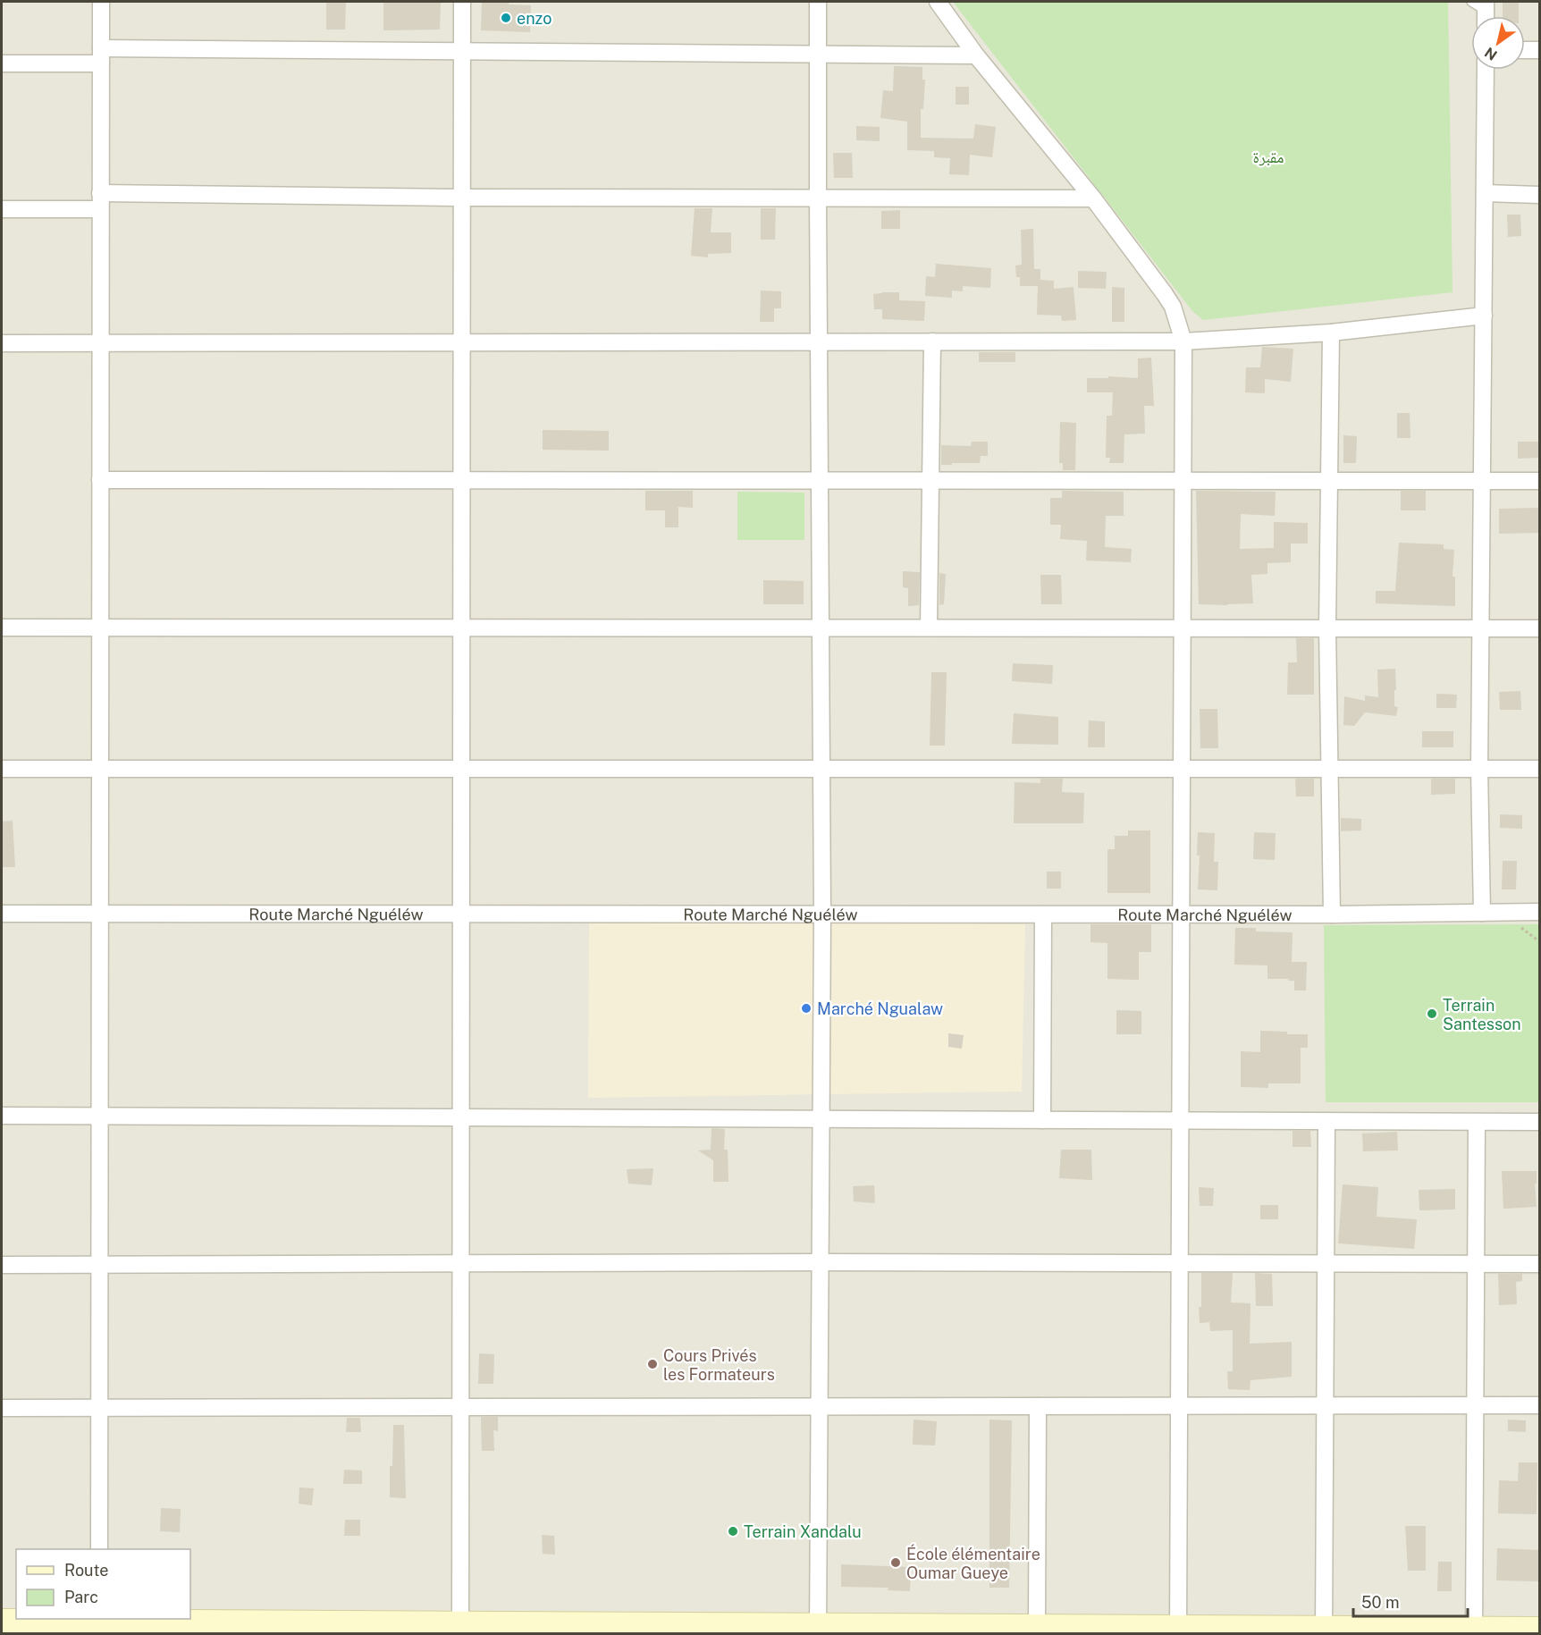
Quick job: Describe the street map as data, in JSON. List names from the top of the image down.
{
  "streets": {
    "street": ["Route Marché Nguéléw"]
  },
  "parks": ["مقبرة"],
  "places": [
    "enzo",
    "Marché Ngualaw",
    "Terrain Santesson",
    "Cours Privés les Formateurs",
    "Terrain Xandalu",
    "École élémentaire Oumar Gueye"
  ],
  "legend": ["Route", "Parc"],
  "scale_bar": "50 m",
  "north": "bottom left"
}
